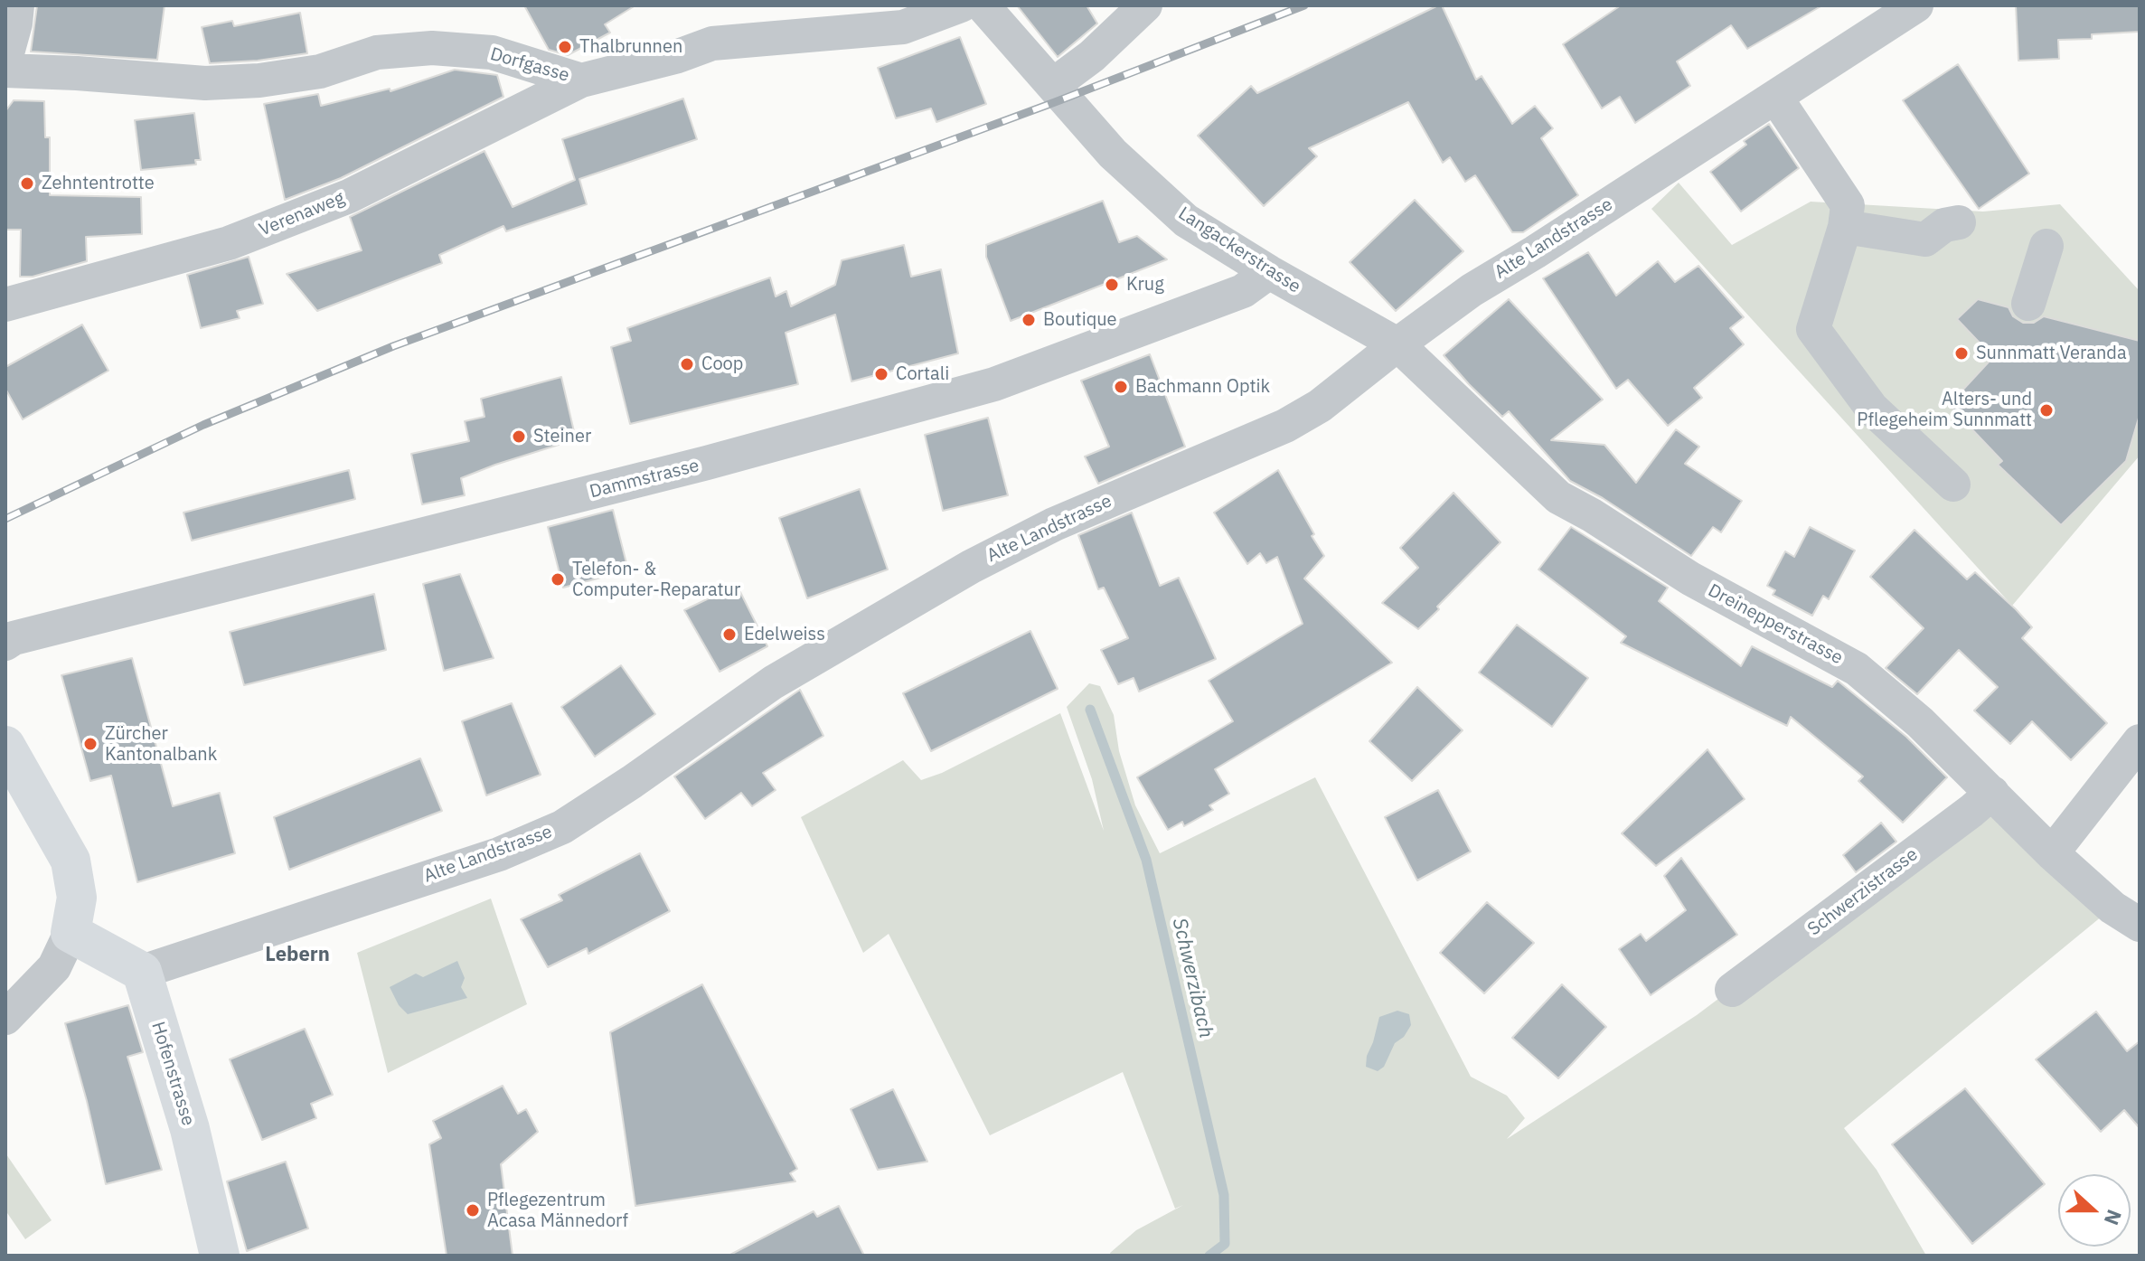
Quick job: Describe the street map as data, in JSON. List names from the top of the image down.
{
  "streets": {
    "street": [
      "Dorfgasse",
      "Verenaweg",
      "Alte Landstrasse",
      "Langackerstrasse",
      "Dammstrasse",
      "Dreinepperstrasse",
      "Schwerzistrasse",
      "Hofenstrasse"
    ]
  },
  "crossings": [
    ["Dorfgasse", "Verenaweg"],
    ["Alte Landstrasse", "Langackerstrasse"],
    ["Alte Landstrasse", "Dreinepperstrasse"],
    ["Alte Landstrasse", "Hofenstrasse"],
    ["Langackerstrasse", "Dammstrasse"],
    ["Langackerstrasse", "Dreinepperstrasse"],
    ["Dreinepperstrasse", "Schwerzistrasse"]
  ],
  "districts": ["Lebern"],
  "water": ["Schwerzibach"],
  "places": [
    "Thalbrunnen",
    "Zehntentrotte",
    "Krug",
    "Boutique",
    "Sunnmatt Veranda",
    "Coop",
    "Cortali",
    "Bachmann Optik",
    "Alters- und Pflegeheim Sunnmatt",
    "Steiner",
    "Telefon- & Computer-Reparatur",
    "Edelweiss",
    "Zürcher Kantonalbank",
    "Pflegezentrum Acasa Männedorf"
  ],
  "north": "right"
}
